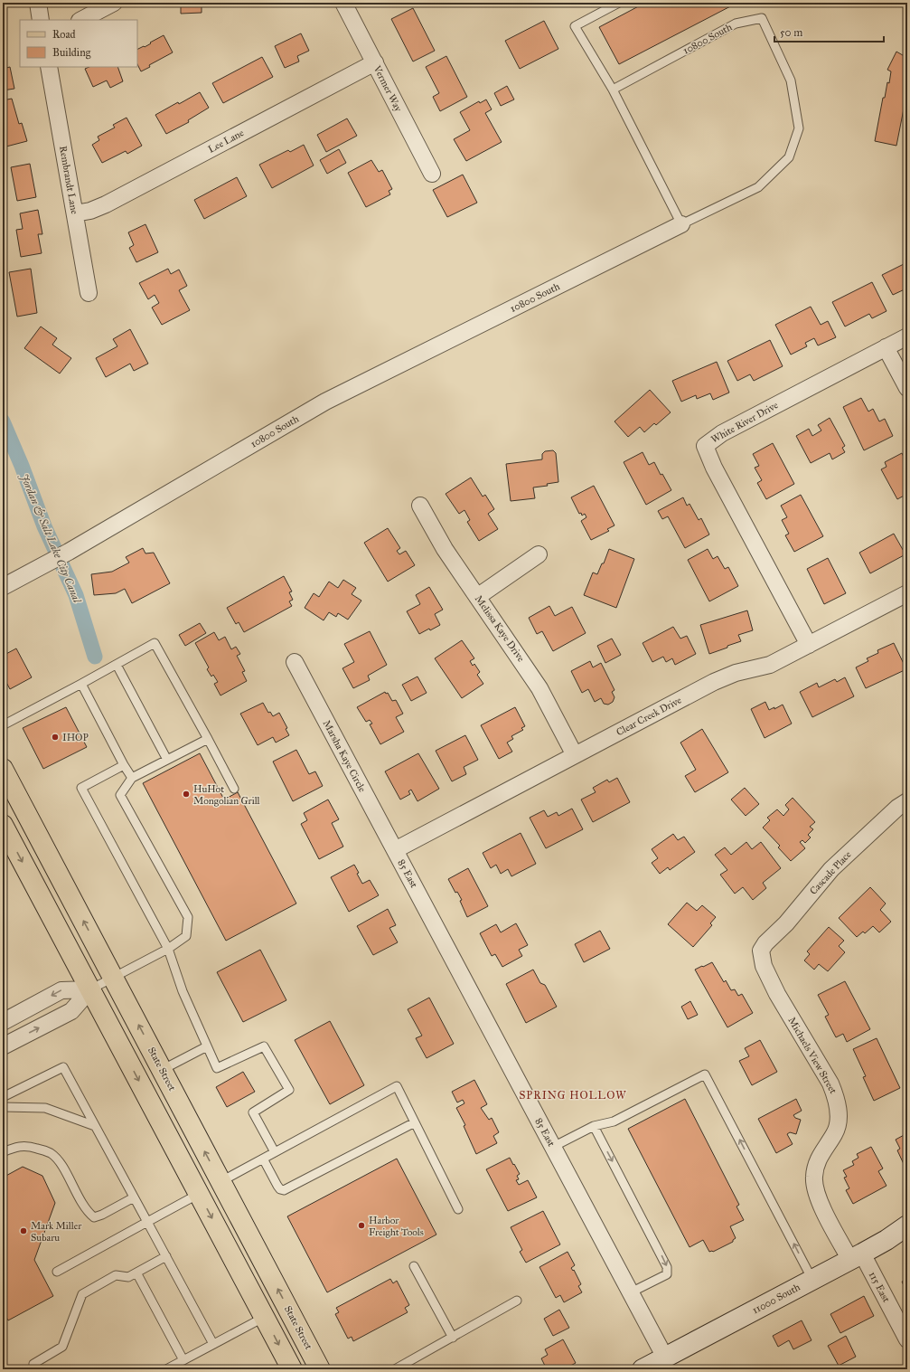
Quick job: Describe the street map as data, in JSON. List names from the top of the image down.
{
  "streets": {
    "main road": ["State Street"],
    "street": [
      "10800 South",
      "Vermer Way",
      "Lee Lane",
      "Rembrandt Lane",
      "White River Drive",
      "Melissa Kaye Drive",
      "Clear Creek Drive",
      "Marsha Kaye Circle",
      "Cascade Place",
      "85 East",
      "Michaels View Street",
      "115 East",
      "11000 South"
    ]
  },
  "crossings": [
    ["Vermer Way", "Lee Lane"],
    ["Lee Lane", "Rembrandt Lane"],
    ["White River Drive", "Clear Creek Drive"],
    ["Melissa Kaye Drive", "Clear Creek Drive"],
    ["Clear Creek Drive", "Marsha Kaye Circle"],
    ["Clear Creek Drive", "85 East"],
    ["Marsha Kaye Circle", "85 East"],
    ["Cascade Place", "Michaels View Street"],
    ["85 East", "11000 South"],
    ["Michaels View Street", "115 East"],
    ["Michaels View Street", "11000 South"],
    ["115 East", "11000 South"]
  ],
  "districts": ["SPRING HOLLOW"],
  "water": ["Jordan & Salt Lake City Canal"],
  "places": [
    "IHOP",
    "HuHot Mongolian Grill",
    "Harbor Freight Tools",
    "Mark Miller Subaru"
  ],
  "legend": ["Road", "Building"],
  "scale_bar": "50 m"
}
